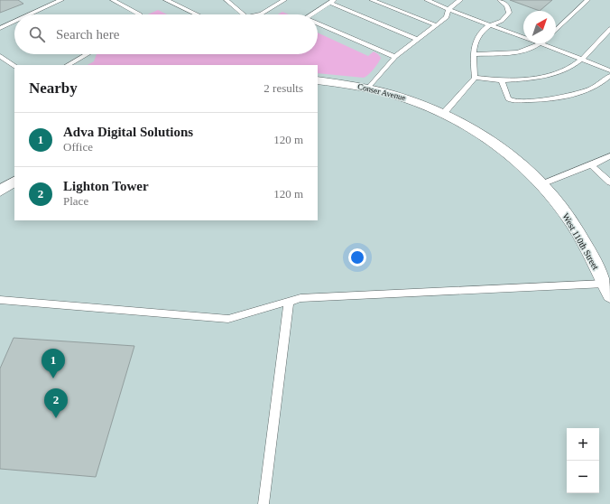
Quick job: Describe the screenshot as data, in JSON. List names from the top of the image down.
{
  "streets": {
    "street": ["Conser Avenue", "West 110th Street"]
  },
  "crossings": [
    ["Conser Avenue", "West 110th Street"]
  ],
  "north": "top right",
  "page": {
    "search": "Search here",
    "heading": ["Nearby", "2 results"],
    "list": [
      {
        "mark": "1",
        "name": "Adva Digital Solutions",
        "note": "Office",
        "value": "120 m"
      },
      {
        "mark": "2",
        "name": "Lighton Tower",
        "note": "Place",
        "value": "120 m"
      }
    ],
    "pins": ["1", "2"],
    "map_buttons": ["+", "−"]
  }
}
